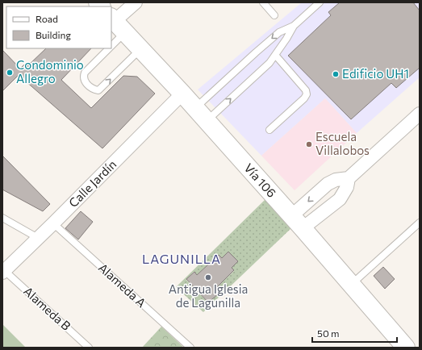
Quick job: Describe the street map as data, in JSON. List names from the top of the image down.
{
  "streets": {
    "main road": ["Vía 106"],
    "street": ["Calle Jardín"],
    "lane": ["Alameda A", "Alameda B"]
  },
  "crossings": [
    ["Vía 106", "Calle Jardín"],
    ["Calle Jardín", "Alameda A"],
    ["Calle Jardín", "Alameda B"]
  ],
  "districts": ["LAGUNILLA"],
  "places": [
    "Condominio Allegro",
    "Edificio UH1",
    "Escuela Villalobos",
    "Antigua Iglesia de Lagunilla"
  ],
  "legend": ["Road", "Building"],
  "scale_bar": "50 m"
}
